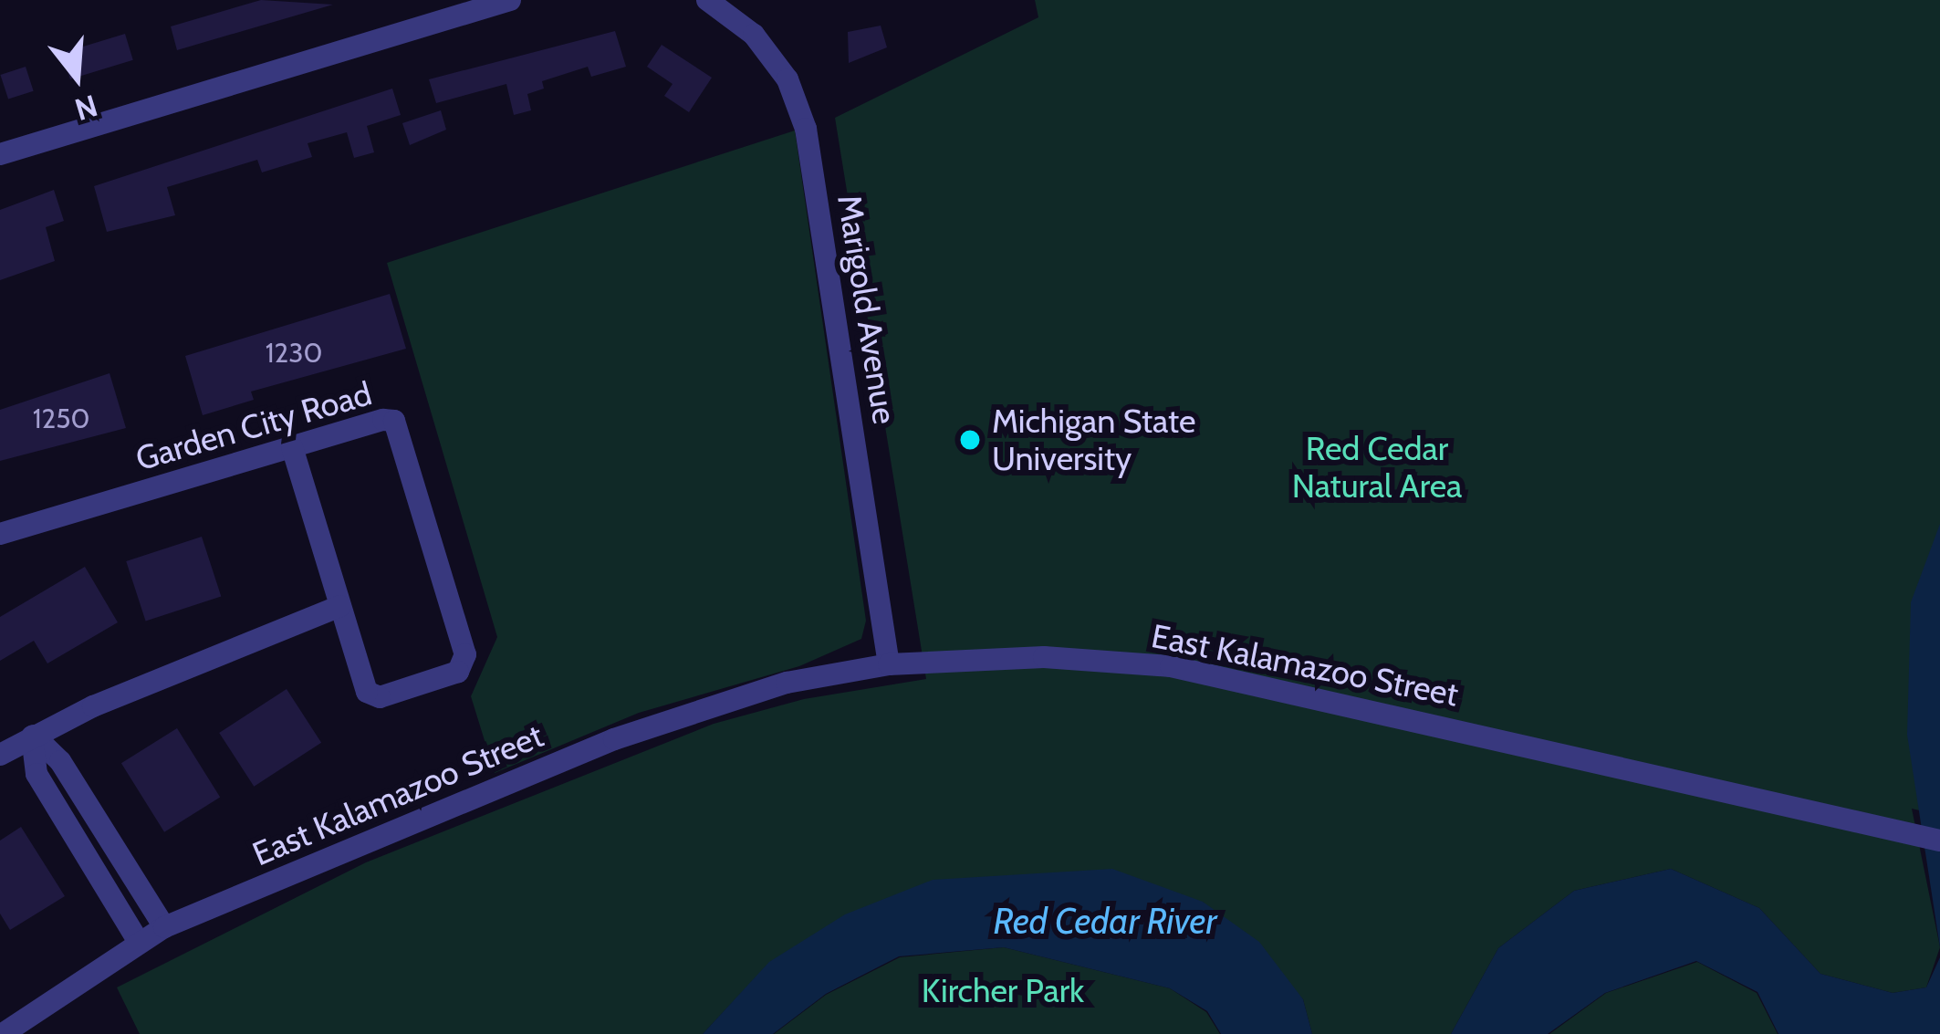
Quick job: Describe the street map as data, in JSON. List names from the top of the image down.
{
  "streets": {
    "street": ["Marigold Avenue", "Garden City Road", "East Kalamazoo Street"]
  },
  "crossings": [
    ["Marigold Avenue", "East Kalamazoo Street"]
  ],
  "water": ["Red Cedar River"],
  "parks": ["Red Cedar Natural Area", "Kircher Park"],
  "places": ["Michigan State University"],
  "house_numbers": ["1230", "1250"],
  "north": "bottom"
}
